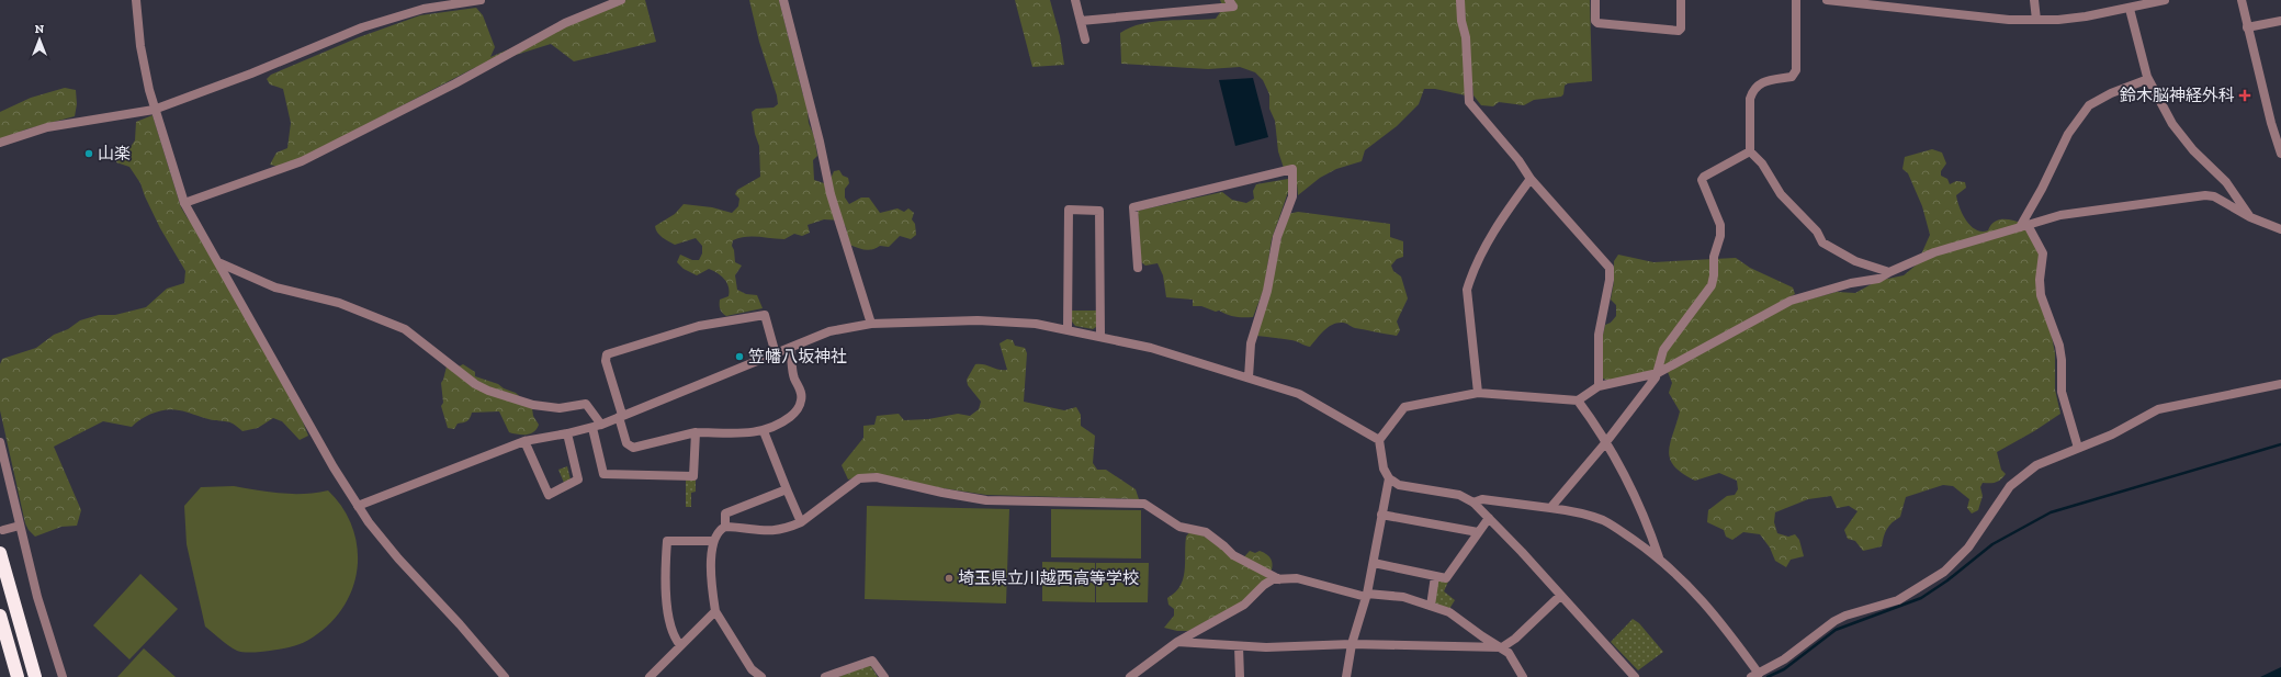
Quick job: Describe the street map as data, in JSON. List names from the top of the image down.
{
  "places": {
    "health": ["鈴木脳神経外科"],
    "other": ["山楽", "笠幡八坂神社", "埼玉県立川越西高等学校"]
  },
  "north": "top"
}
